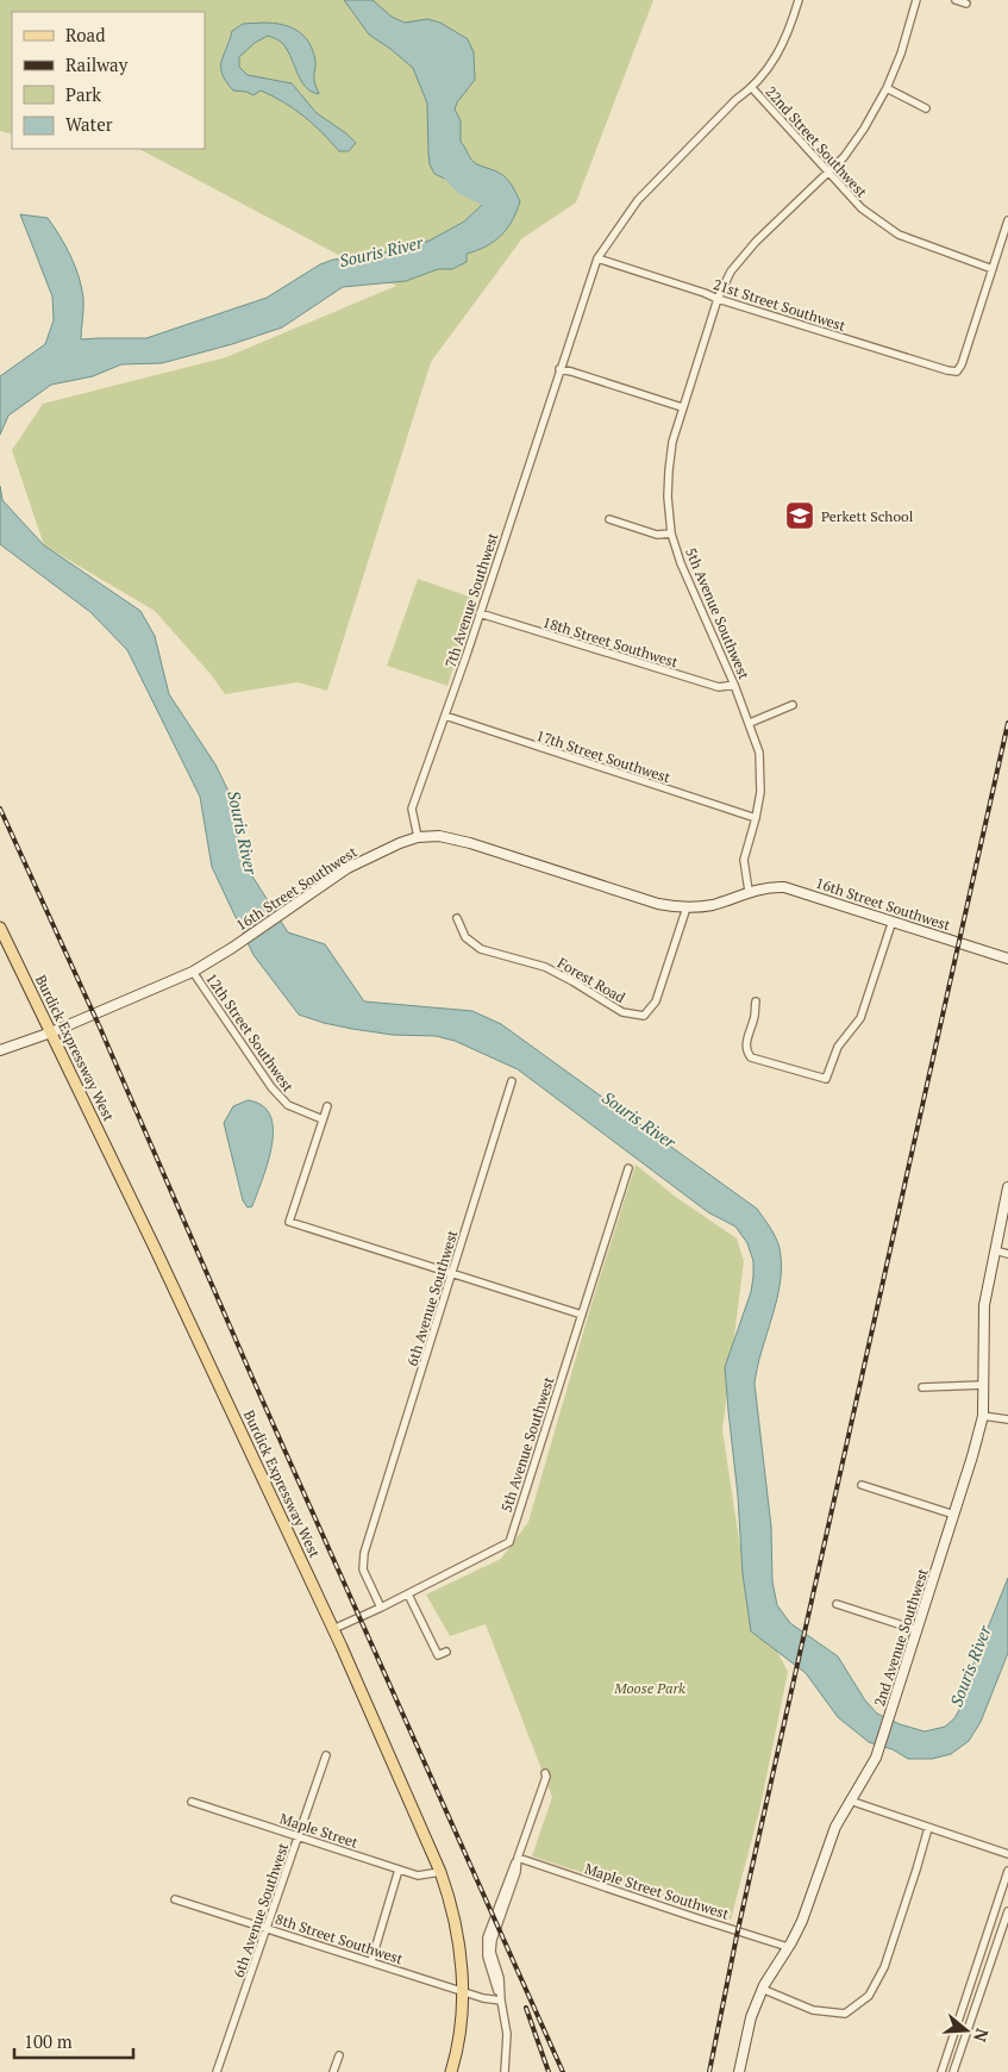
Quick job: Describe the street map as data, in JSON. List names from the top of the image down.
{
  "streets": {
    "main road": ["16th Street Southwest", "Burdick Expressway West", "2nd Avenue Southwest"],
    "street": [
      "22nd Street Southwest",
      "21st Street Southwest",
      "7th Avenue Southwest",
      "5th Avenue Southwest",
      "18th Street Southwest",
      "17th Street Southwest",
      "Forest Road",
      "12th Street Southwest",
      "6th Avenue Southwest",
      "Maple Street",
      "Maple Street Southwest",
      "8th Street Southwest"
    ]
  },
  "crossings": [
    ["22nd Street Southwest", "21st Street Southwest"],
    ["22nd Street Southwest", "7th Avenue Southwest"],
    ["22nd Street Southwest", "5th Avenue Southwest"],
    ["21st Street Southwest", "7th Avenue Southwest"],
    ["21st Street Southwest", "5th Avenue Southwest"],
    ["7th Avenue Southwest", "18th Street Southwest"],
    ["7th Avenue Southwest", "17th Street Southwest"],
    ["7th Avenue Southwest", "16th Street Southwest"],
    ["5th Avenue Southwest", "18th Street Southwest"],
    ["5th Avenue Southwest", "17th Street Southwest"],
    ["5th Avenue Southwest", "16th Street Southwest"],
    ["5th Avenue Southwest", "Burdick Expressway West"],
    ["5th Avenue Southwest", "6th Avenue Southwest"],
    ["16th Street Southwest", "Forest Road"],
    ["16th Street Southwest", "12th Street Southwest"],
    ["16th Street Southwest", "Burdick Expressway West"],
    ["Burdick Expressway West", "Maple Street"],
    ["Burdick Expressway West", "8th Street Southwest"],
    ["6th Avenue Southwest", "Maple Street"],
    ["6th Avenue Southwest", "8th Street Southwest"],
    ["2nd Avenue Southwest", "Maple Street Southwest"]
  ],
  "water": ["Souris River"],
  "parks": ["Moose Park"],
  "places": {
    "school or university": ["Perkett School"]
  },
  "legend": [
    "Road",
    "Railway",
    "Park",
    "Water"
  ],
  "scale_bar": "100 m",
  "north": "right"
}
